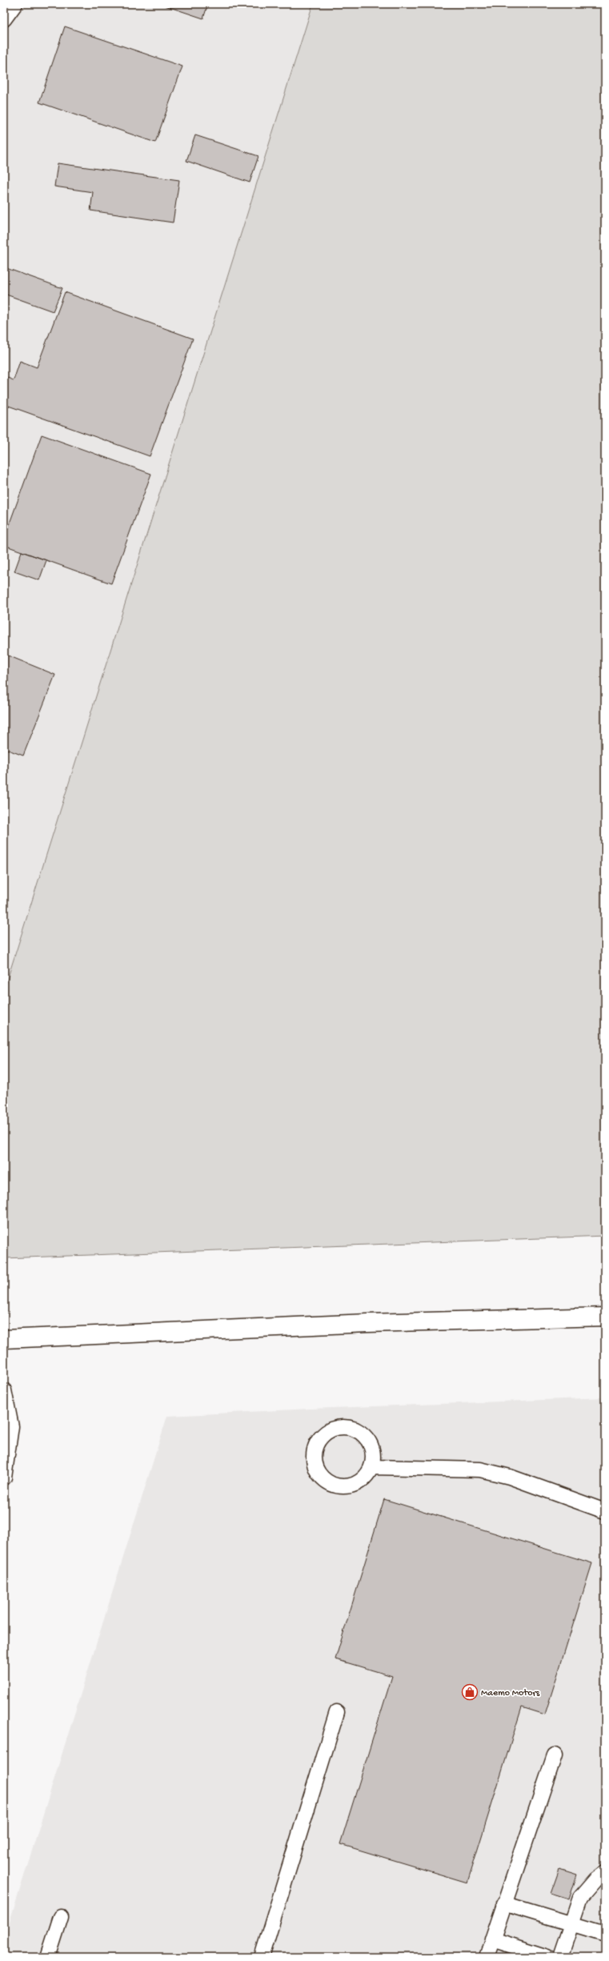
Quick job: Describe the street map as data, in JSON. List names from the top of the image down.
{
  "places": {
    "shop": ["Maemo Motors"]
  }
}
